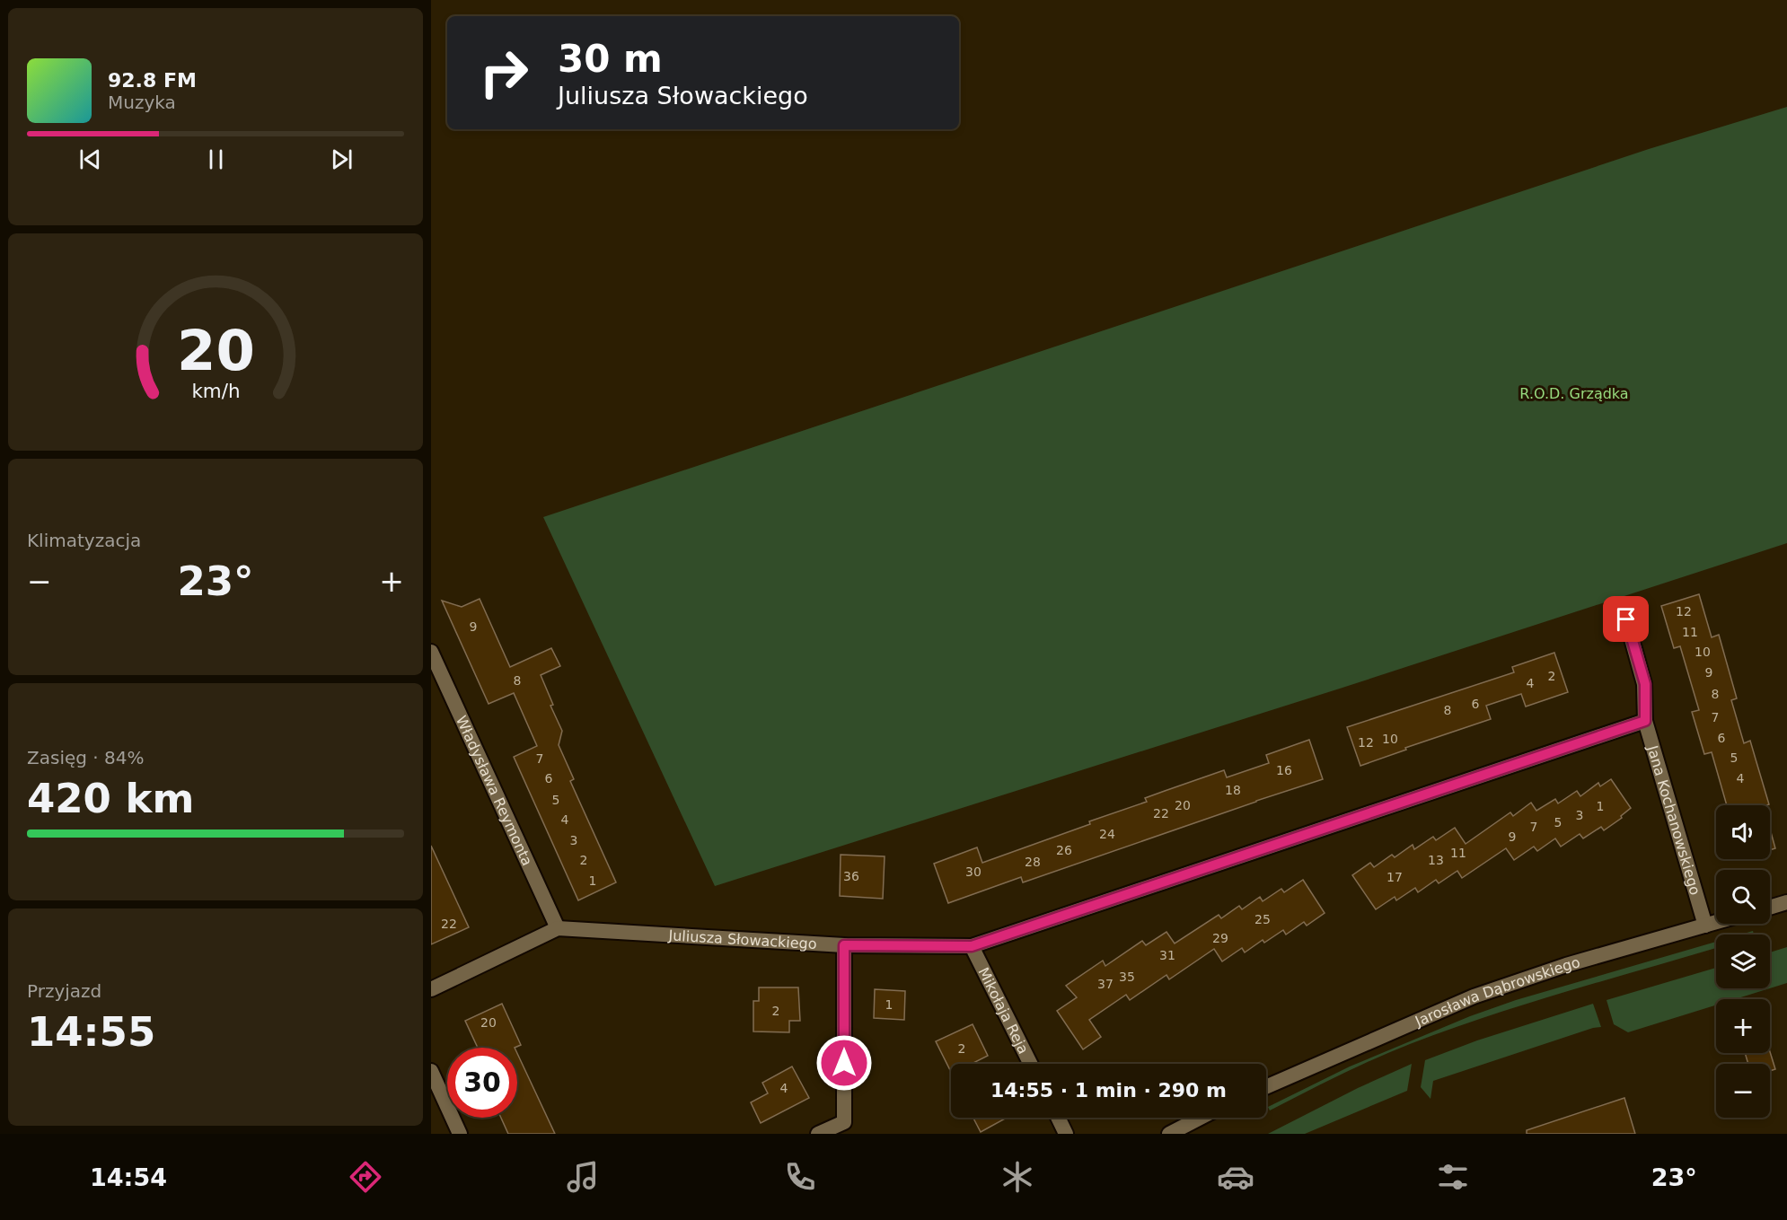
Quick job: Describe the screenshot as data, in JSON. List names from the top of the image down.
{
  "streets": {
    "street": [
      "Władysława Reymonta",
      "Jana Kochanowskiego",
      "Juliusza Słowackiego",
      "Jarosława Dąbrowskiego",
      "Mikołaja Reja"
    ]
  },
  "crossings": [
    ["Władysława Reymonta", "Juliusza Słowackiego"],
    ["Jana Kochanowskiego", "Juliusza Słowackiego"],
    ["Jana Kochanowskiego", "Jarosława Dąbrowskiego"],
    ["Juliusza Słowackiego", "Mikołaja Reja"]
  ],
  "parks": ["R.O.D. Grządka"],
  "house_numbers": [
    "12",
    "9",
    "11",
    "10",
    "9",
    "2",
    "8",
    "4",
    "8",
    "6",
    "8",
    "7",
    "6",
    "10",
    "12",
    "5",
    "7",
    "16",
    "6",
    "4",
    "18",
    "5",
    "20",
    "1",
    "22",
    "3",
    "4",
    "5",
    "7",
    "24",
    "9",
    "3",
    "26",
    "11",
    "2",
    "13",
    "28",
    "30",
    "36",
    "17",
    "1",
    "25",
    "22",
    "29",
    "31",
    "35",
    "37",
    "1",
    "2",
    "20",
    "2",
    "4"
  ],
  "page": {
    "turn": ["30 m", "Juliusza Słowackiego"],
    "song": ["92.8 FM", "Muzyka"],
    "tile": [
      "Klimatyzacja",
      ["Zasięg · 84%", "420 km"],
      ["Przyjazd", "14:55"]
    ],
    "heat": ["−", "23°", "+"],
    "map_buttons": ["+", "−"],
    "limit": "30",
    "trip": "14:55 · 1 min · 290 m",
    "tabs": ["14:54", "23°"],
    "gauge": ["20", "km/h"]
  }
}
